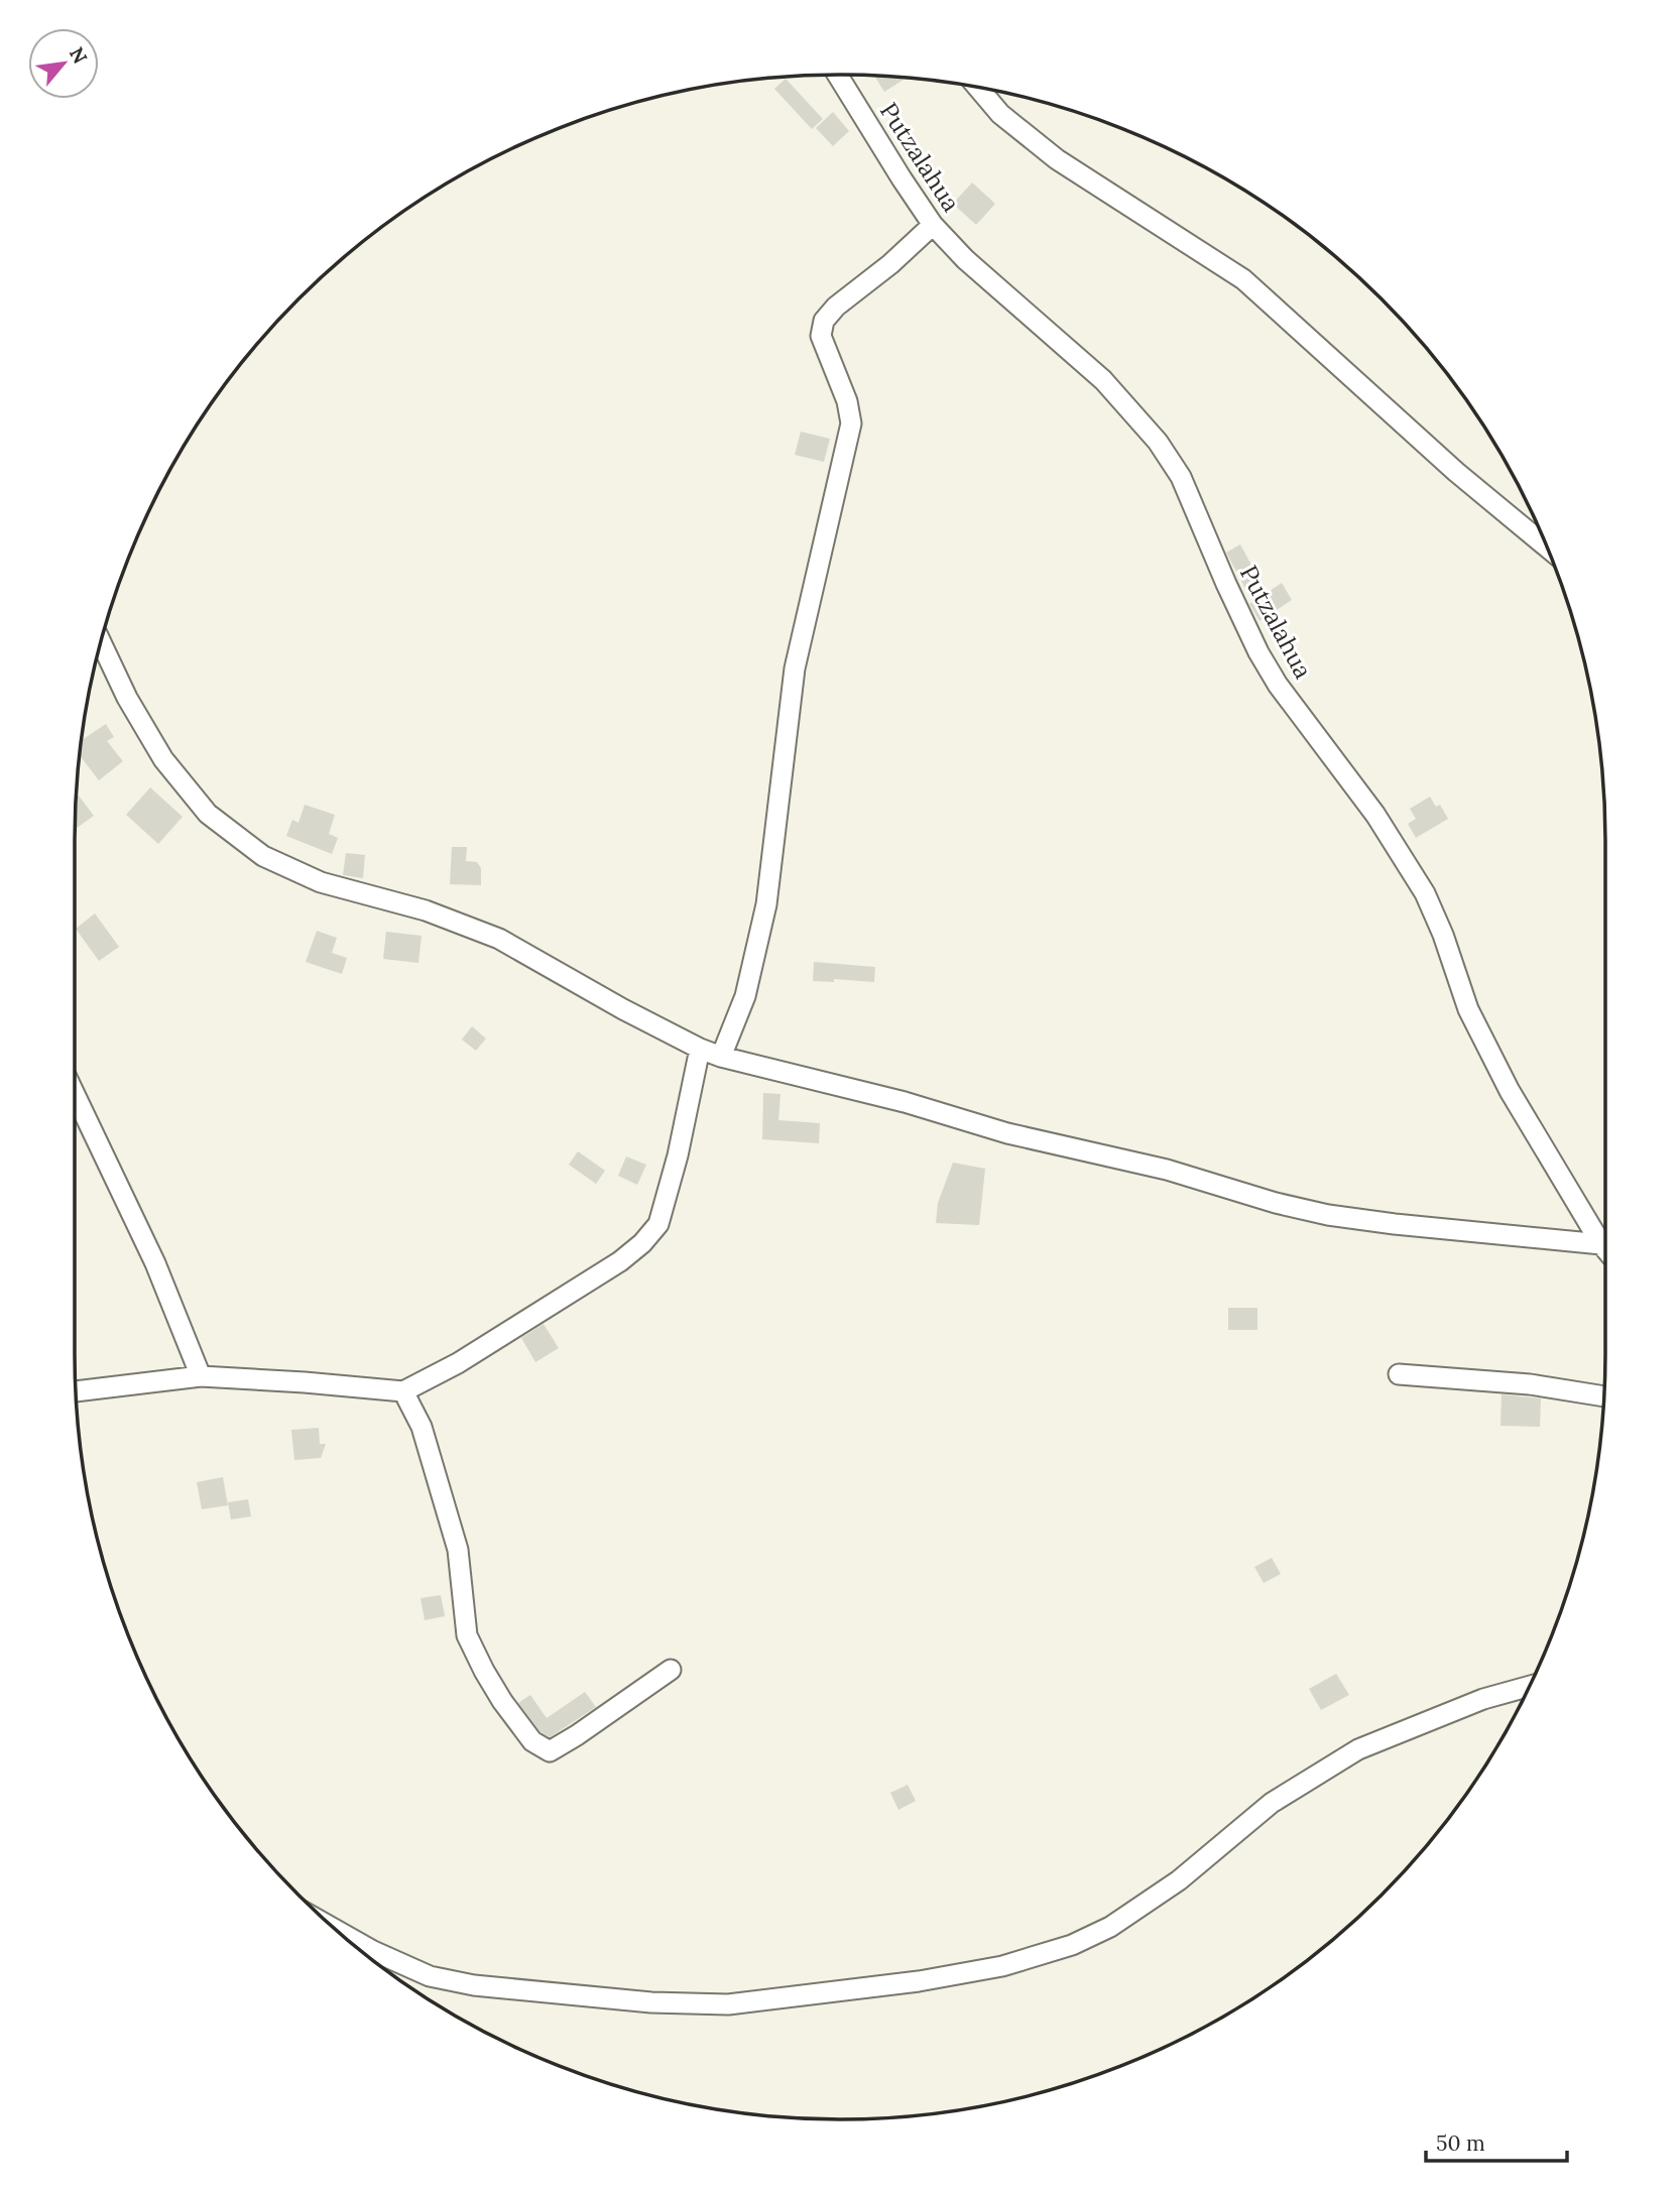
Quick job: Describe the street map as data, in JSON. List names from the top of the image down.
{
  "streets": {
    "street": ["Putzalahua"]
  },
  "scale_bar": "50 m",
  "north": "top right"
}
